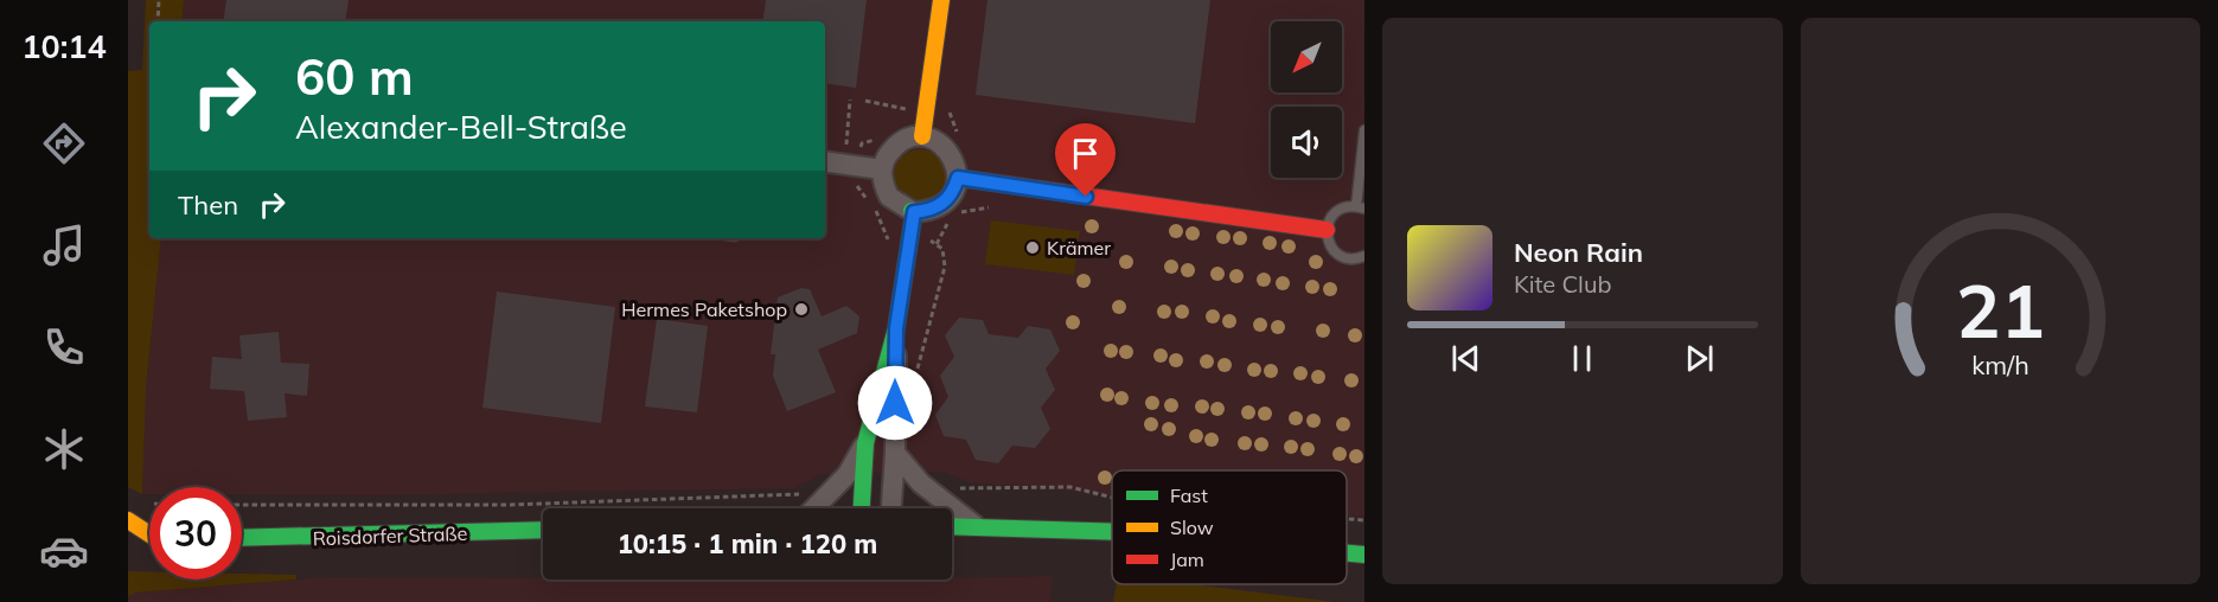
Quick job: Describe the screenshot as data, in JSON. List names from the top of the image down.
{
  "streets": {
    "main road": ["Roisdorfer Straße"]
  },
  "places": ["Krämer", "Hermes Paketshop"],
  "legend": ["Fast", "Slow", "Jam"],
  "north": "bottom left",
  "page": {
    "tabs": "10:14",
    "turn": ["60 m", "Alexander-Bell-Straße"],
    "then": "Then",
    "song": ["Neon Rain", "Kite Club"],
    "limit": "30",
    "trip": "10:15 · 1 min · 120 m",
    "gauge": ["21", "km/h"]
  }
}
